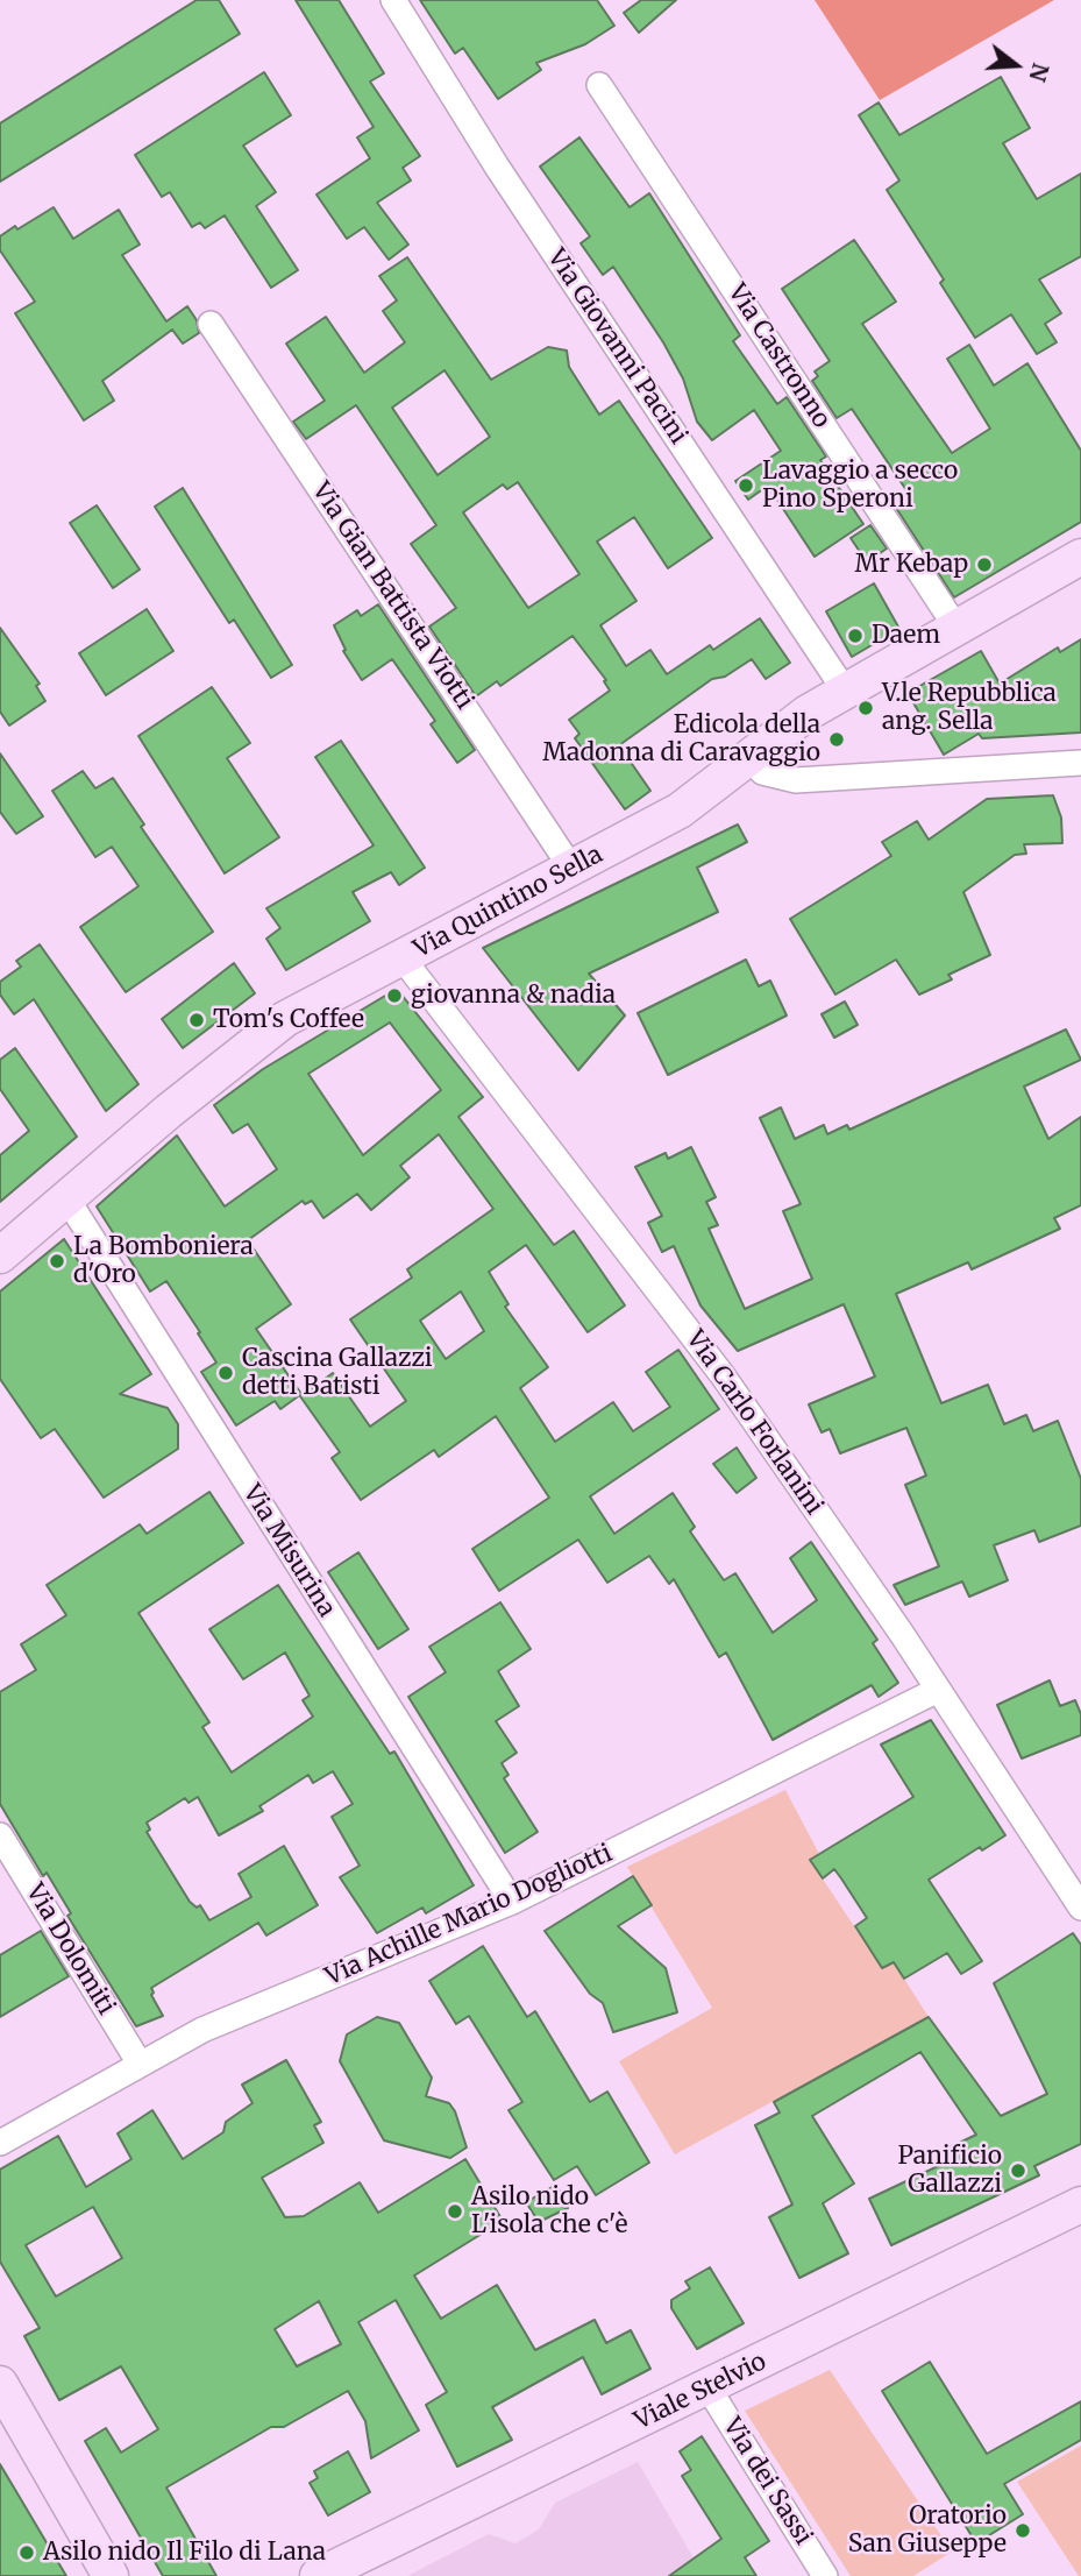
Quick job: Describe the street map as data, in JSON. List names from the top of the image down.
{
  "streets": {
    "street": [
      "Via Giovanni Pacini",
      "Via Castronno",
      "Via Gian Battista Viotti",
      "Via Quintino Sella",
      "Via Carlo Forlanini",
      "Via Misurina",
      "Via Achille Mario Dogliotti",
      "Via Dolomiti",
      "Viale Stelvio",
      "Via dei Sassi"
    ]
  },
  "crossings": [
    ["Via Giovanni Pacini", "Via Quintino Sella"],
    ["Via Castronno", "Via Quintino Sella"],
    ["Via Gian Battista Viotti", "Via Quintino Sella"],
    ["Via Quintino Sella", "Via Carlo Forlanini"],
    ["Via Quintino Sella", "Via Misurina"],
    ["Via Carlo Forlanini", "Via Achille Mario Dogliotti"],
    ["Via Misurina", "Via Achille Mario Dogliotti"],
    ["Via Achille Mario Dogliotti", "Via Dolomiti"],
    ["Viale Stelvio", "Via dei Sassi"]
  ],
  "places": [
    "Lavaggio a secco Pino Speroni",
    "Mr Kebap",
    "Daem",
    "V.le Repubblica ang. Sella",
    "Edicola della Madonna di Caravaggio",
    "giovanna & nadia",
    "Tom's Coffee",
    "La Bomboniera d'Oro",
    "Cascina Gallazzi detti Batisti",
    "Panificio Gallazzi",
    "Asilo nido L'isola che c'è",
    "Oratorio San Giuseppe",
    "Asilo nido Il Filo di Lana"
  ],
  "north": "right"
}
